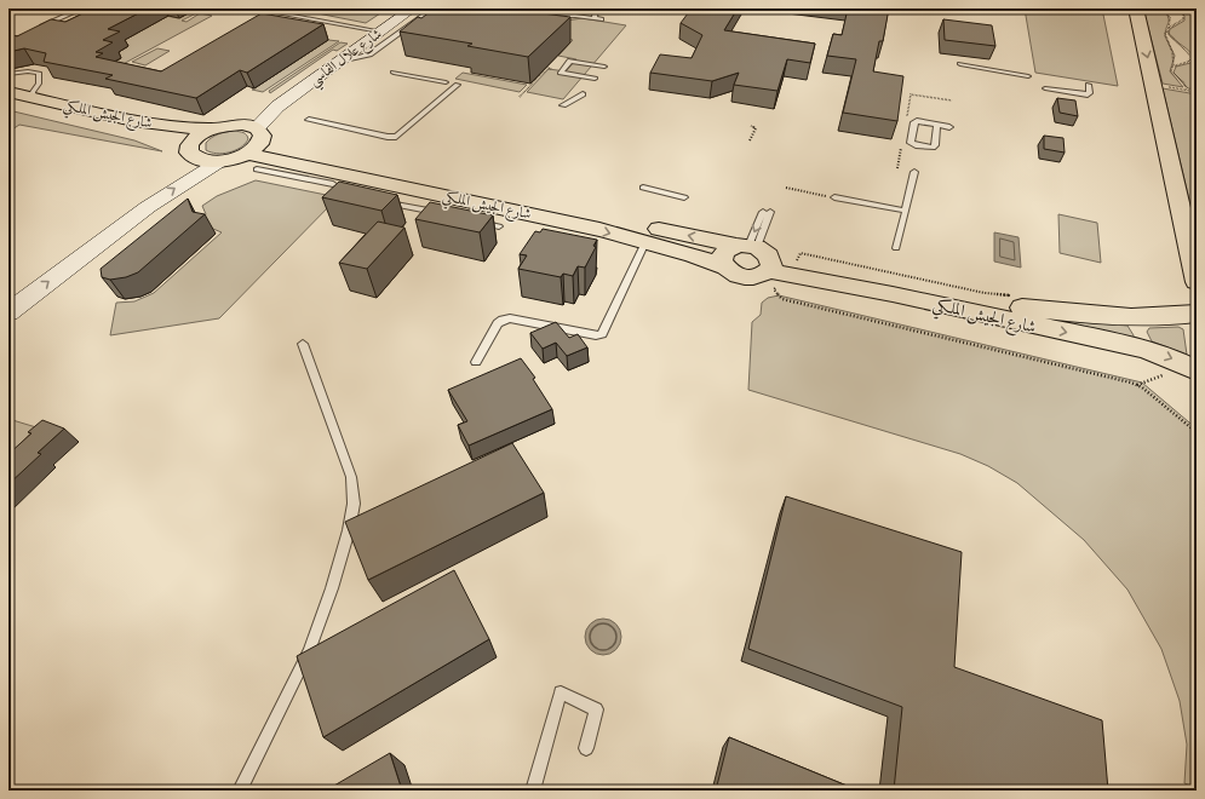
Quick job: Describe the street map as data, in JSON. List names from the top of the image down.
{
  "streets": {
    "main road": ["شارع الجيش الملكي"],
    "street": ["شارع علال الفاسي"]
  },
  "crossings": [
    ["شارع علال الفاسي", "شارع الجيش الملكي"]
  ]
}
